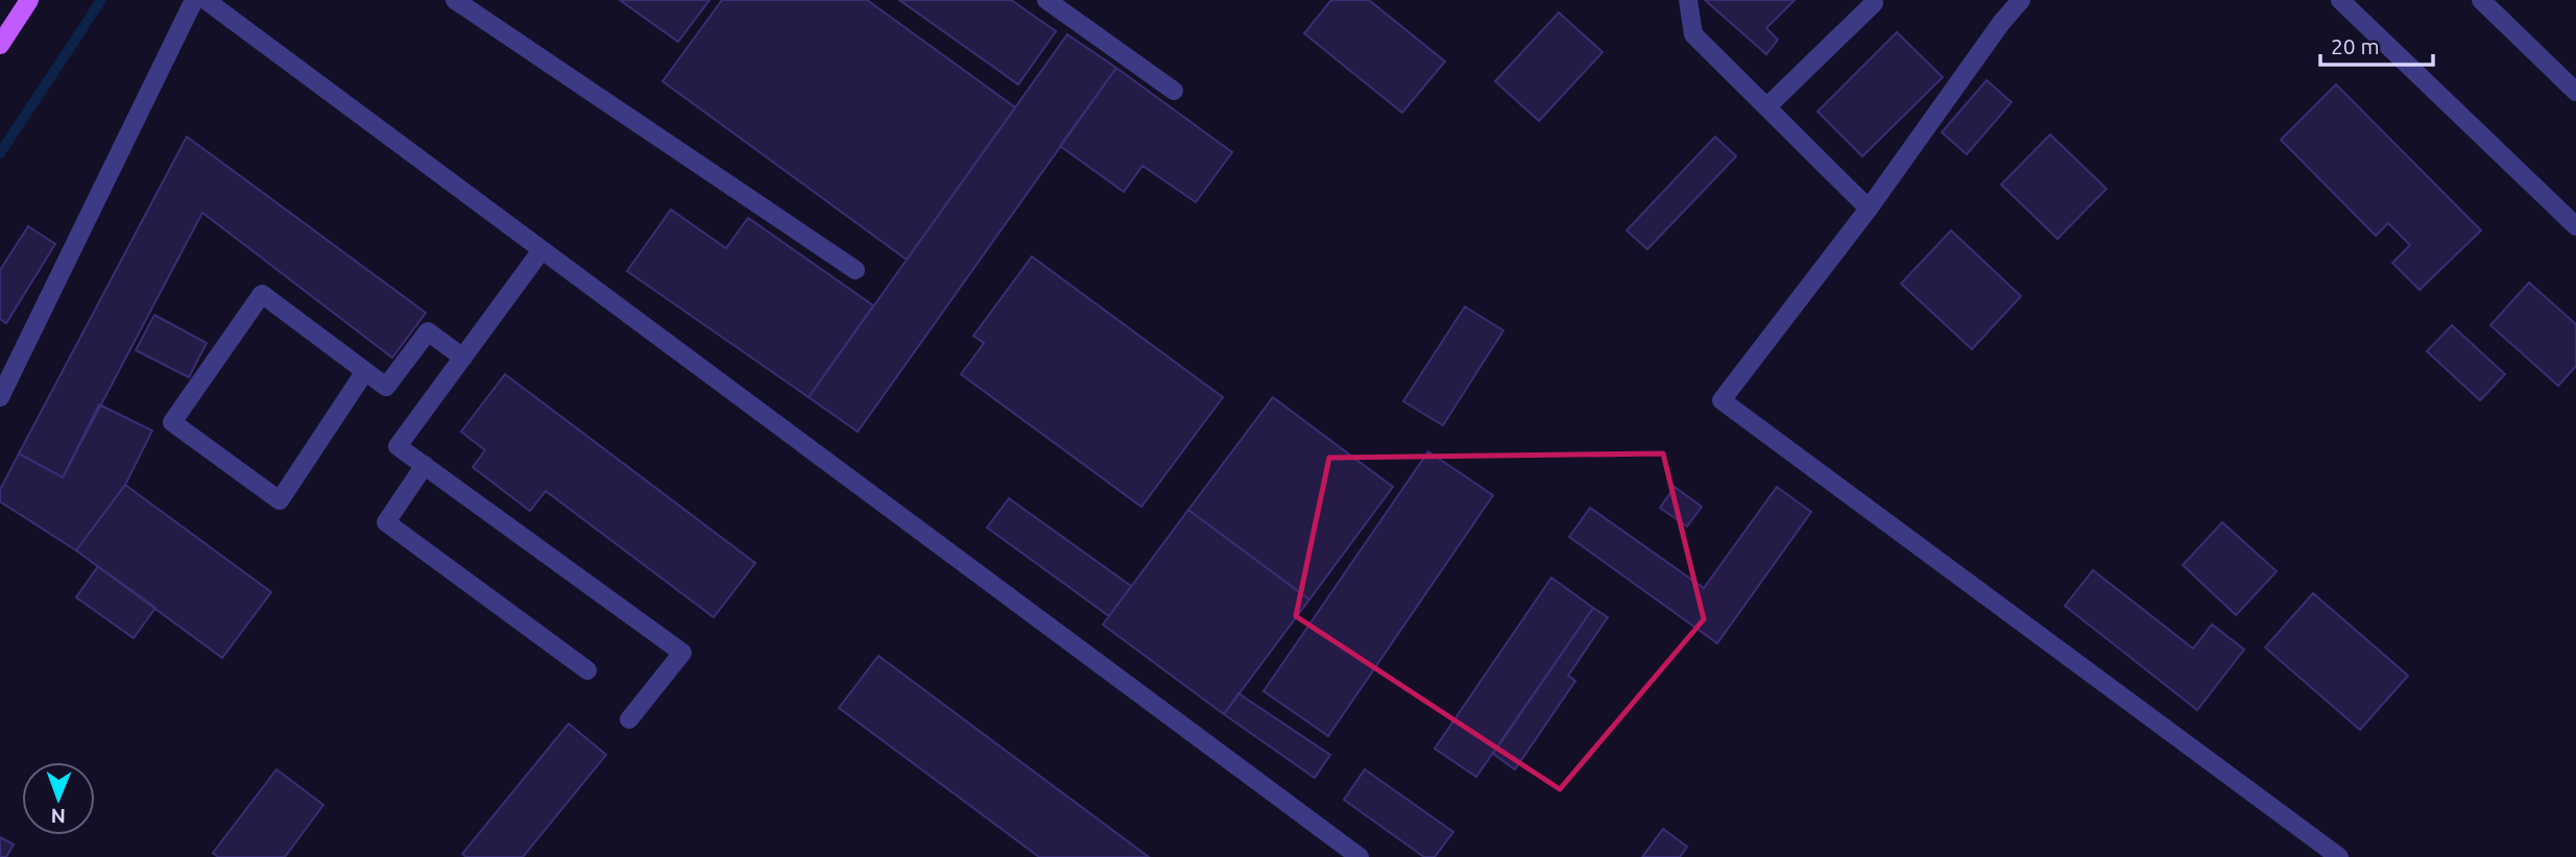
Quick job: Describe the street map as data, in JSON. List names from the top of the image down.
{
  "scale_bar": "20 m",
  "north": "bottom"
}
